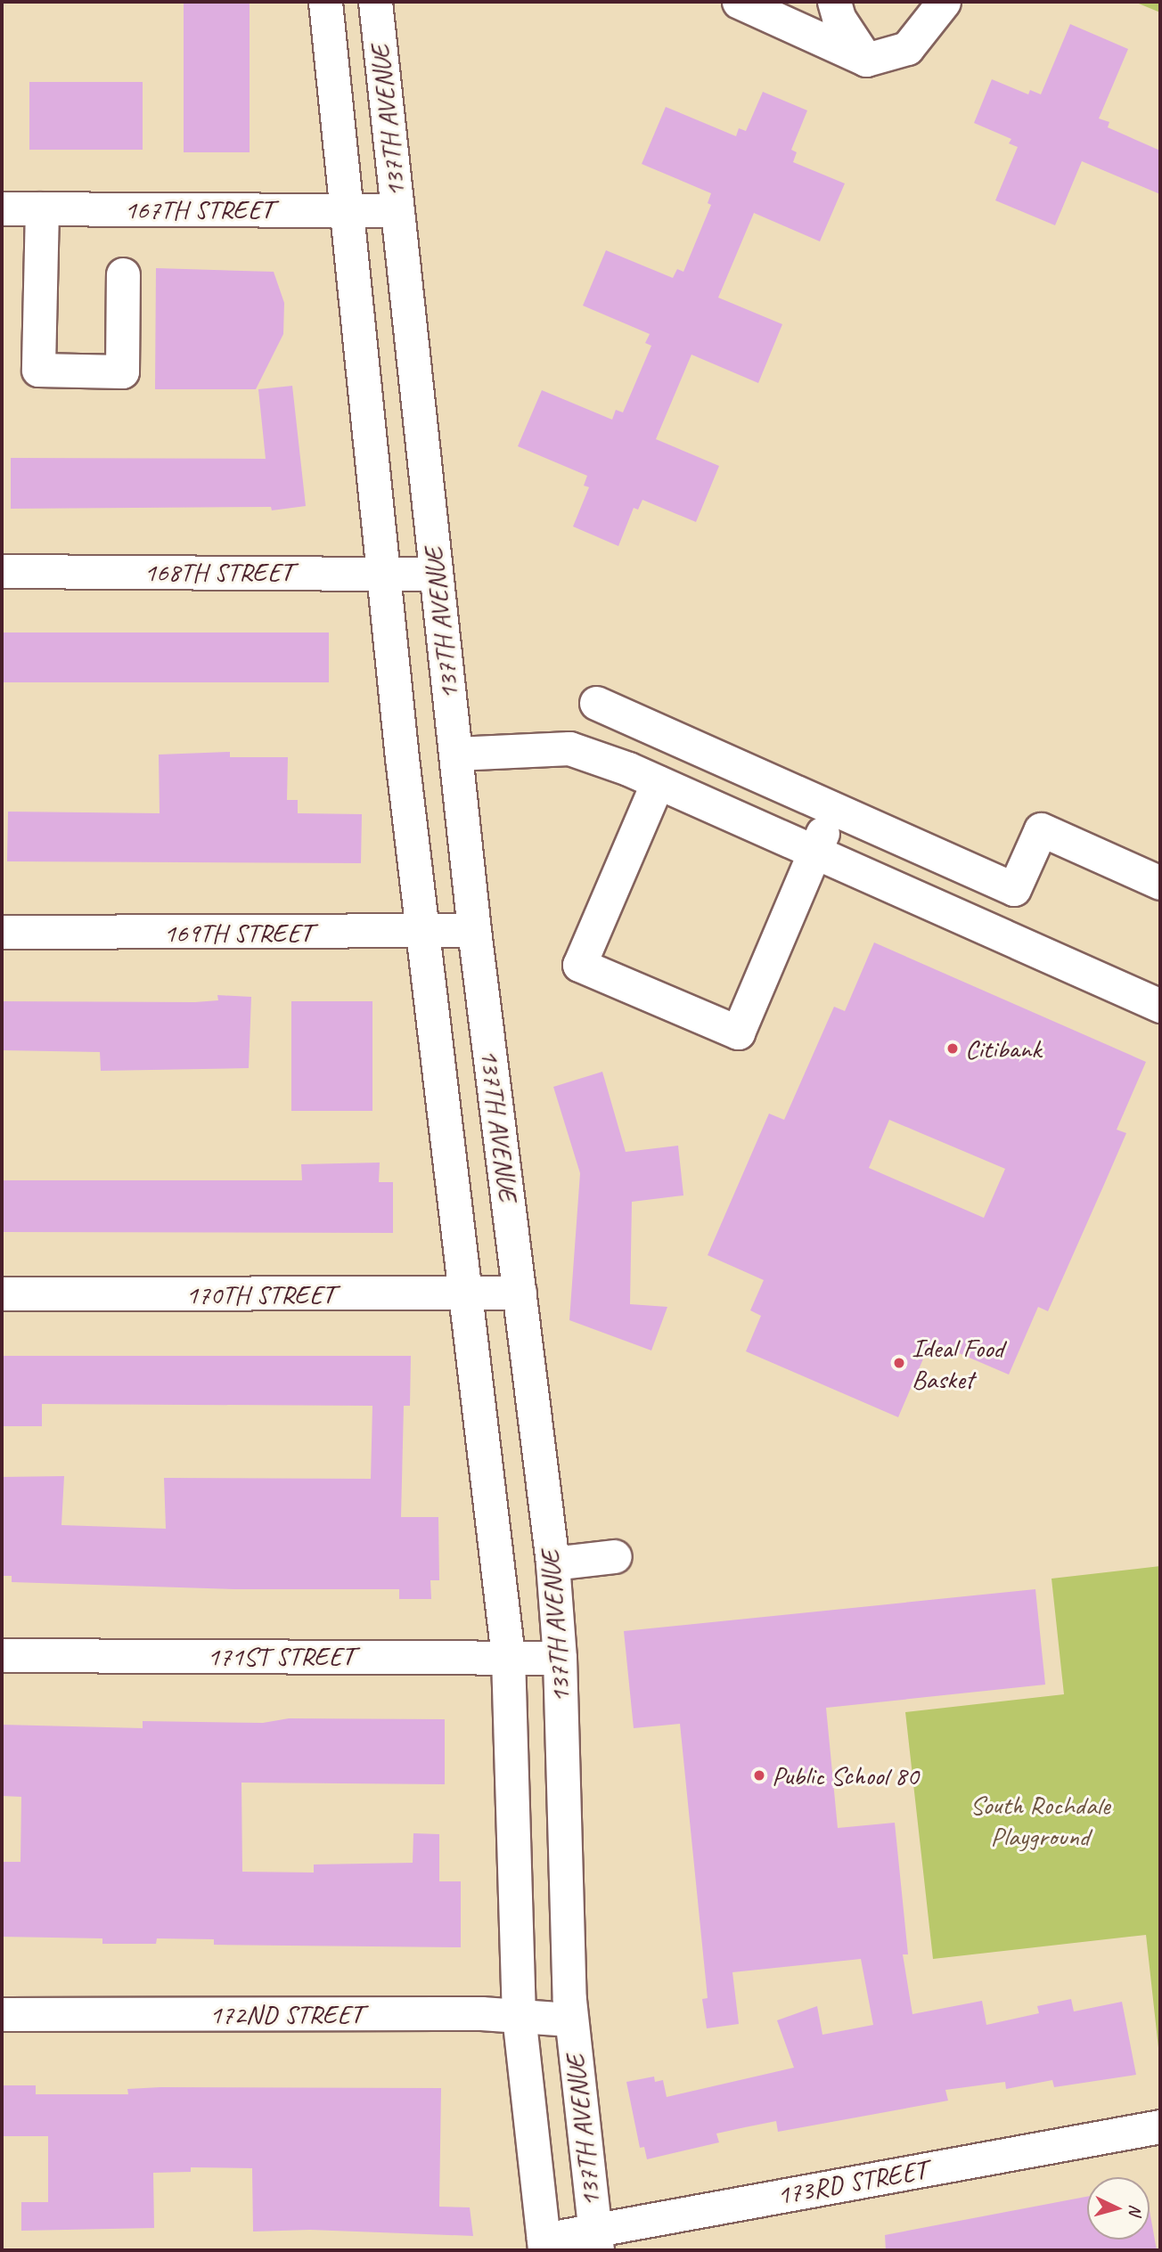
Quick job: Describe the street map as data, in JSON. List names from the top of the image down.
{
  "streets": {
    "street": [
      "137TH AVENUE",
      "167TH STREET",
      "168TH STREET",
      "169TH STREET",
      "170TH STREET",
      "171ST STREET",
      "172ND STREET",
      "173RD STREET"
    ]
  },
  "crossings": [
    ["137TH AVENUE", "167TH STREET"],
    ["137TH AVENUE", "168TH STREET"],
    ["137TH AVENUE", "169TH STREET"],
    ["137TH AVENUE", "170TH STREET"],
    ["137TH AVENUE", "171ST STREET"],
    ["137TH AVENUE", "172ND STREET"],
    ["137TH AVENUE", "173RD STREET"]
  ],
  "parks": ["South Rochdale Playground"],
  "places": ["Citibank", "Ideal Food Basket", "Public School 80"],
  "north": "right"
}
